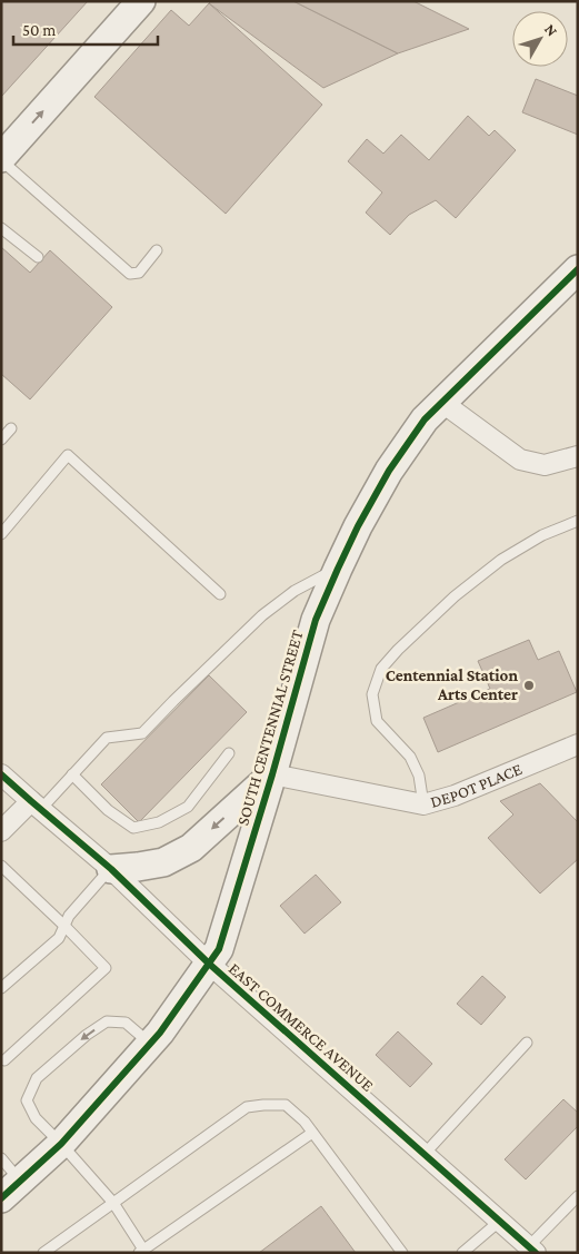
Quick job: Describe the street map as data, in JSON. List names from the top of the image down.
{
  "streets": {
    "street": ["SOUTH CENTENNIAL STREET", "DEPOT PLACE", "EAST COMMERCE AVENUE"]
  },
  "crossings": [
    ["SOUTH CENTENNIAL STREET", "DEPOT PLACE"],
    ["SOUTH CENTENNIAL STREET", "EAST COMMERCE AVENUE"]
  ],
  "places": ["Centennial Station Arts Center"],
  "scale_bar": "50 m",
  "north": "top right"
}
